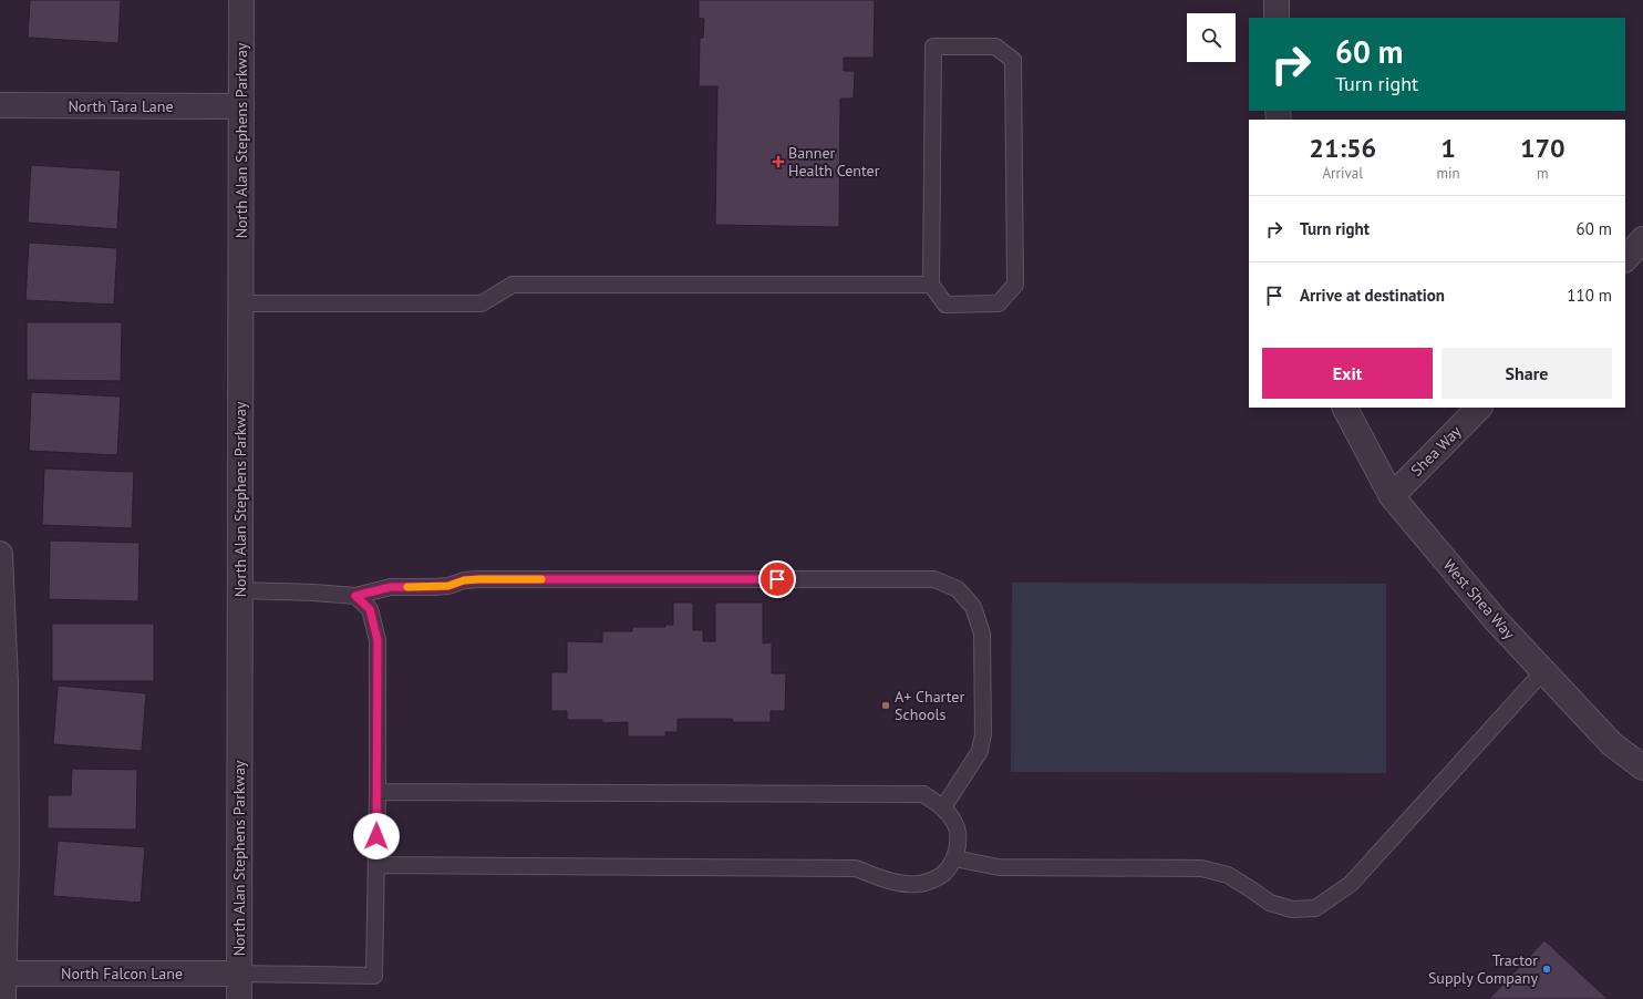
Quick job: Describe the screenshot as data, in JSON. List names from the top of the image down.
{
  "streets": {
    "street": [
      "North Tara Lane",
      "North Alan Stephens Parkway",
      "Shea Way",
      "West Shea Way",
      "North Falcon Lane"
    ]
  },
  "crossings": [
    ["North Tara Lane", "North Alan Stephens Parkway"],
    ["North Alan Stephens Parkway", "North Falcon Lane"],
    ["Shea Way", "West Shea Way"]
  ],
  "places": {
    "health": ["Banner Health Center"],
    "other": ["A+ Charter Schools", "Tractor Supply Company"]
  },
  "page": {
    "turn": ["60 m", "Turn right"],
    "eta": [
      "21:56",
      "Arrival",
      "1",
      "min",
      "170",
      "m"
    ],
    "list": [
      {
        "name": "Turn right",
        "value": "60 m"
      },
      {
        "name": "Arrive at destination",
        "value": "110 m"
      }
    ],
    "buttons": ["Exit", "Share"]
  }
}
